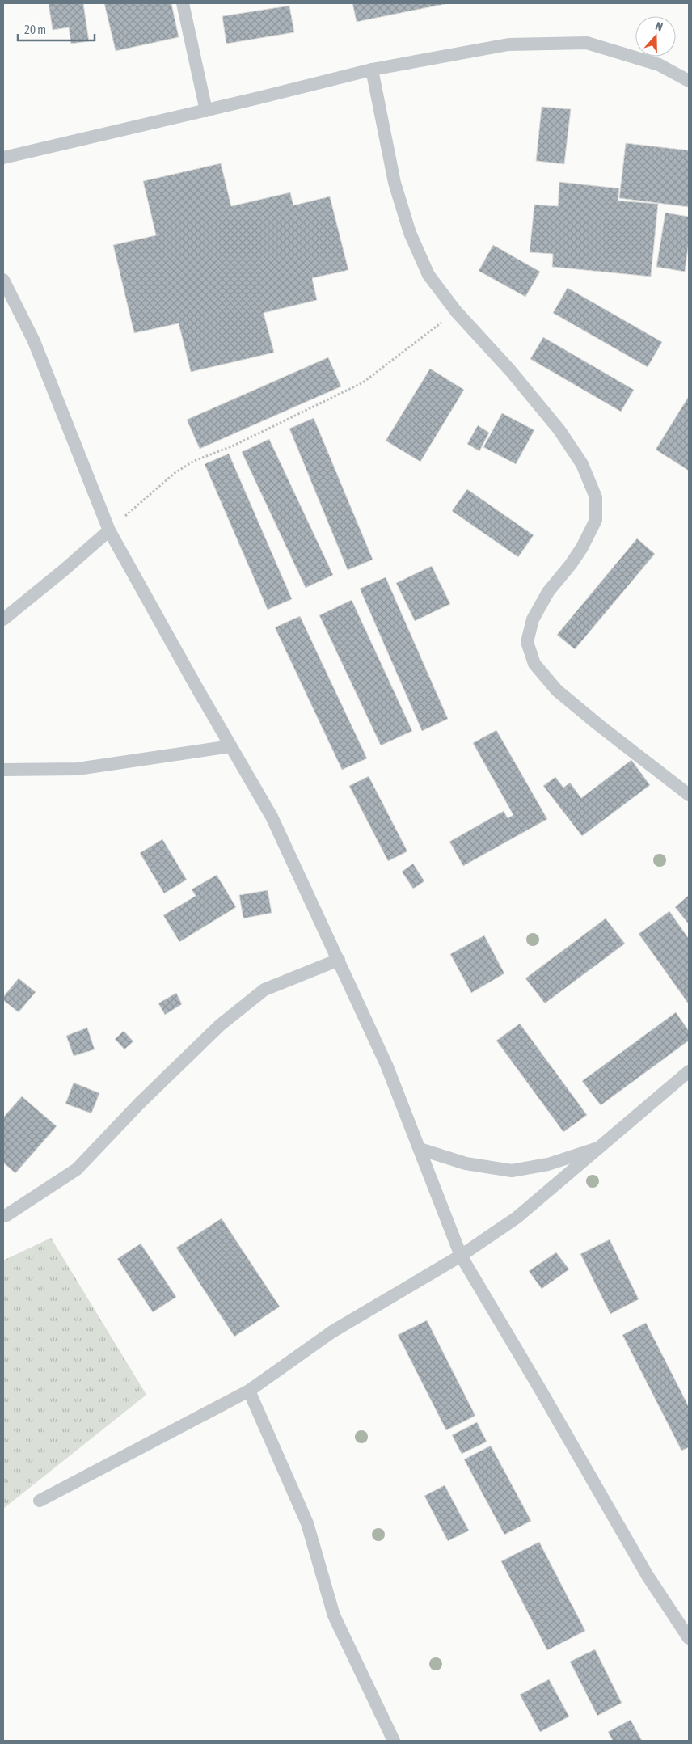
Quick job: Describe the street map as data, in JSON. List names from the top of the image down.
{
  "scale_bar": "20 m",
  "north": "top"
}
